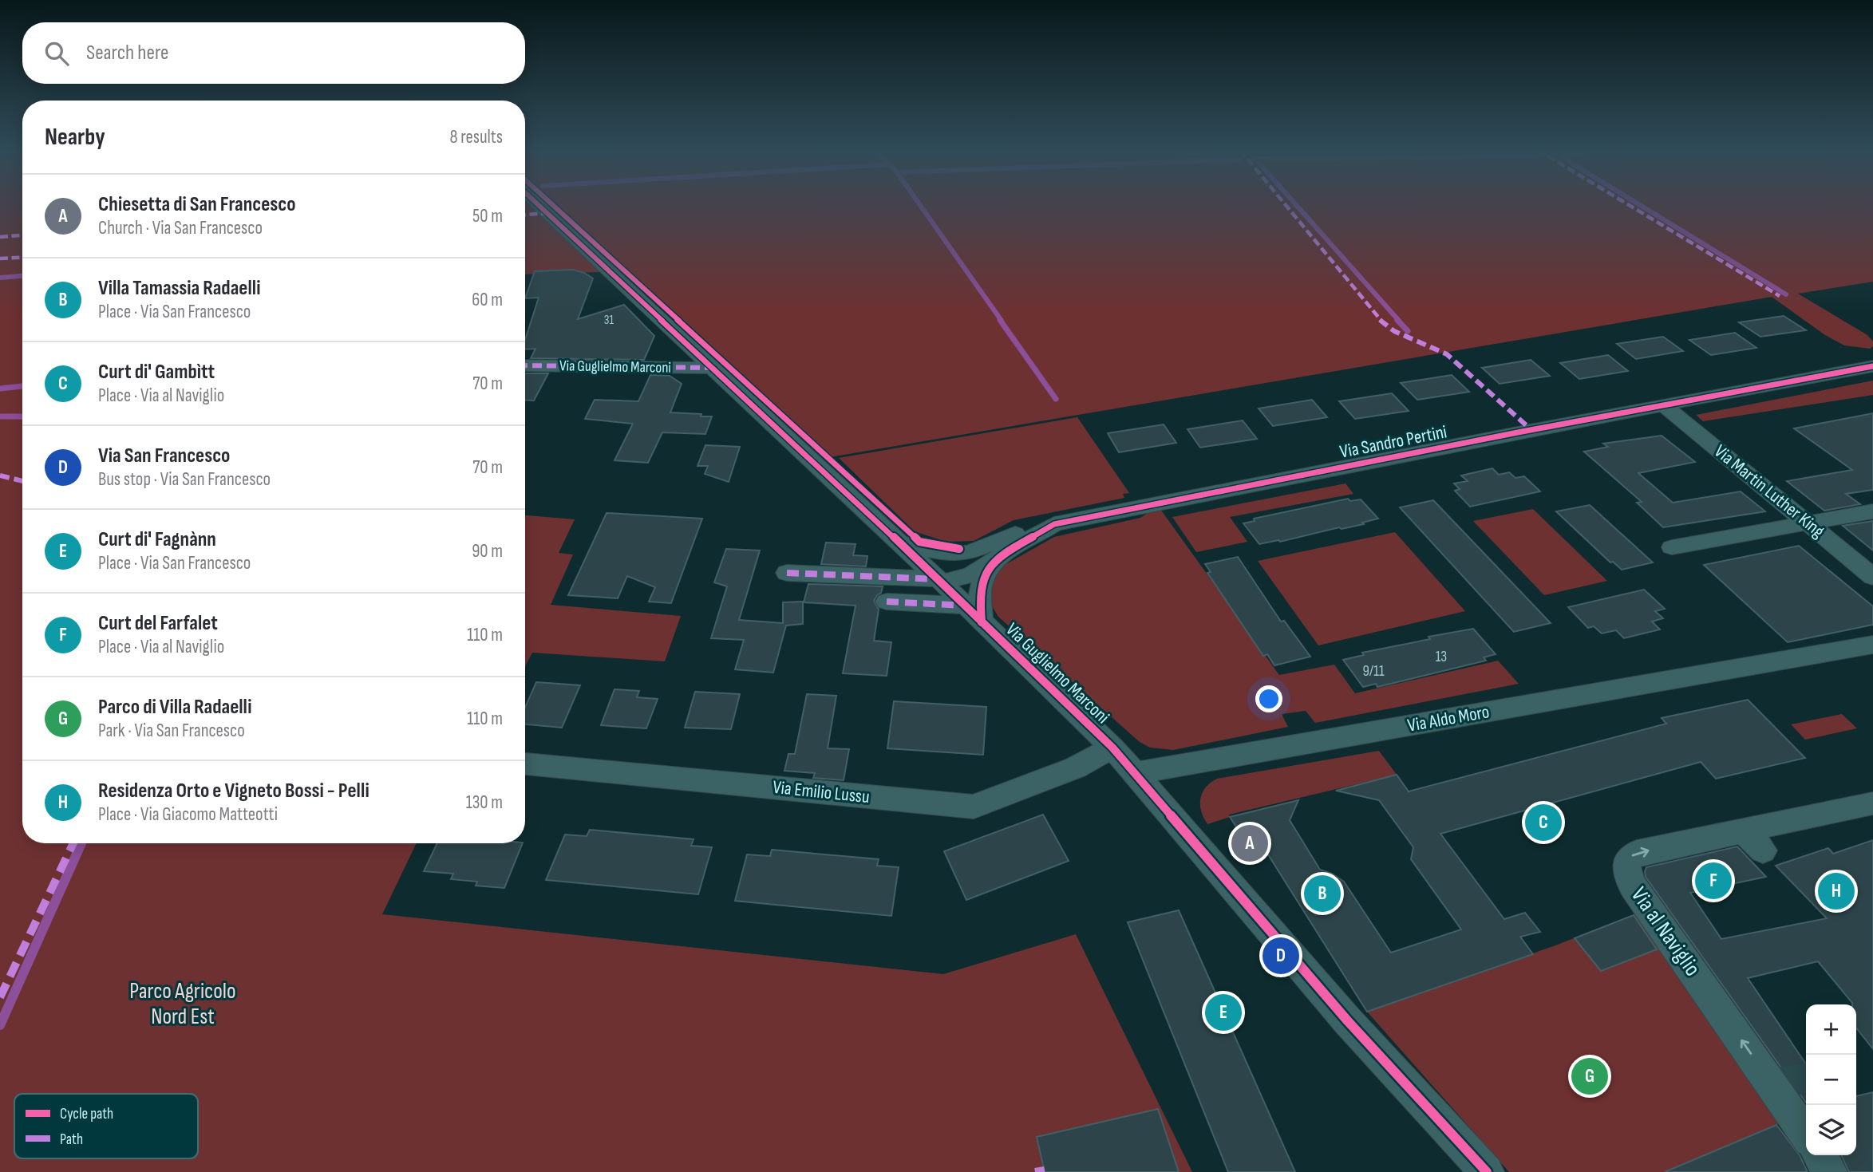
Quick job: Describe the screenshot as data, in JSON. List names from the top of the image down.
{
  "streets": {
    "street": [
      "Via Guglielmo Marconi",
      "Via Sandro Pertini",
      "Via Martin Luther King",
      "Via Aldo Moro",
      "Via Emilio Lussu",
      "Via al Naviglio"
    ]
  },
  "crossings": [
    ["Via Guglielmo Marconi", "Via Sandro Pertini"],
    ["Via Guglielmo Marconi", "Via Aldo Moro"],
    ["Via Guglielmo Marconi", "Via Emilio Lussu"],
    ["Via Sandro Pertini", "Via Martin Luther King"]
  ],
  "parks": ["Parco Agricolo Nord Est"],
  "house_numbers": ["31", "13", "9/11"],
  "legend": ["Cycle path", "Path"],
  "page": {
    "search": "Search here",
    "heading": ["Nearby", "8 results"],
    "list": [
      {
        "mark": "A",
        "name": "Chiesetta di San Francesco",
        "note": "Church · Via San Francesco",
        "value": "50 m"
      },
      {
        "mark": "B",
        "name": "Villa Tamassia Radaelli",
        "note": "Place · Via San Francesco",
        "value": "60 m"
      },
      {
        "mark": "C",
        "name": "Curt di' Gambìtt",
        "note": "Place · Via al Naviglio",
        "value": "70 m"
      },
      {
        "mark": "D",
        "name": "Via San Francesco",
        "note": "Bus stop · Via San Francesco",
        "value": "70 m"
      },
      {
        "mark": "E",
        "name": "Curt di' Fagnànn",
        "note": "Place · Via San Francesco",
        "value": "90 m"
      },
      {
        "mark": "F",
        "name": "Curt del Farfalet",
        "note": "Place · Via al Naviglio",
        "value": "110 m"
      },
      {
        "mark": "G",
        "name": "Parco di Villa Radaelli",
        "note": "Park · Via San Francesco",
        "value": "110 m"
      },
      {
        "mark": "H",
        "name": "Residenza Orto e Vigneto Bossi - Pelli",
        "note": "Place · Via Giacomo Matteotti",
        "value": "130 m"
      }
    ],
    "pins": [
      "C",
      "A",
      "F",
      "H",
      "B",
      "D",
      "E",
      "G"
    ],
    "map_buttons": ["+", "−"]
  }
}
